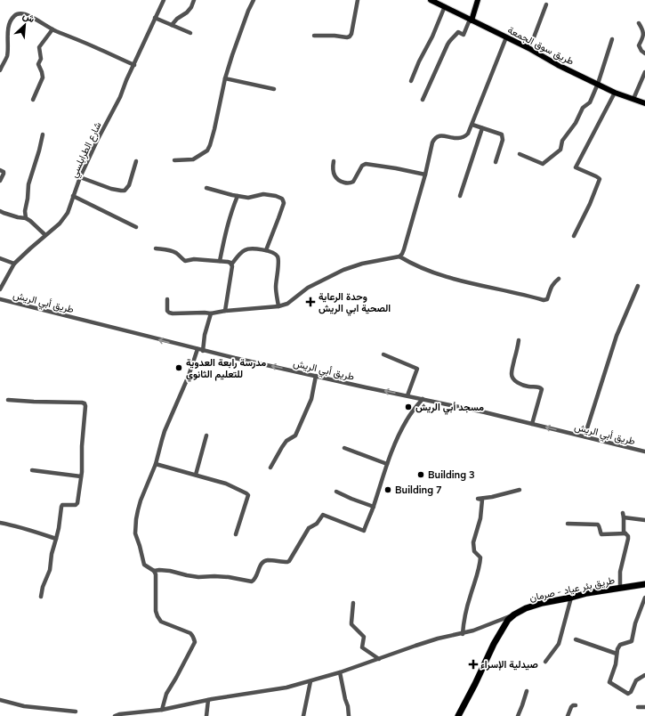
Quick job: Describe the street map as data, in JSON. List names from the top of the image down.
{
  "streets": {
    "highway": ["طريق بئر عياد - صرمان"],
    "main road": ["طريق سوق الجمعة"],
    "street": ["شارع الطرابلسي", "طريق أبي الريش"]
  },
  "one_way": ["طريق أبي الريش"],
  "places": {
    "health": ["وحدة الرعاية الصحية ابي الريش", "صيدلية الإسراء"],
    "other": [
      "مدرسة رابعة العدوية للتعليم الثانوي",
      "مسجد أبي الريش",
      "Building 3",
      "Building 7"
    ]
  },
  "north": "top right"
}
